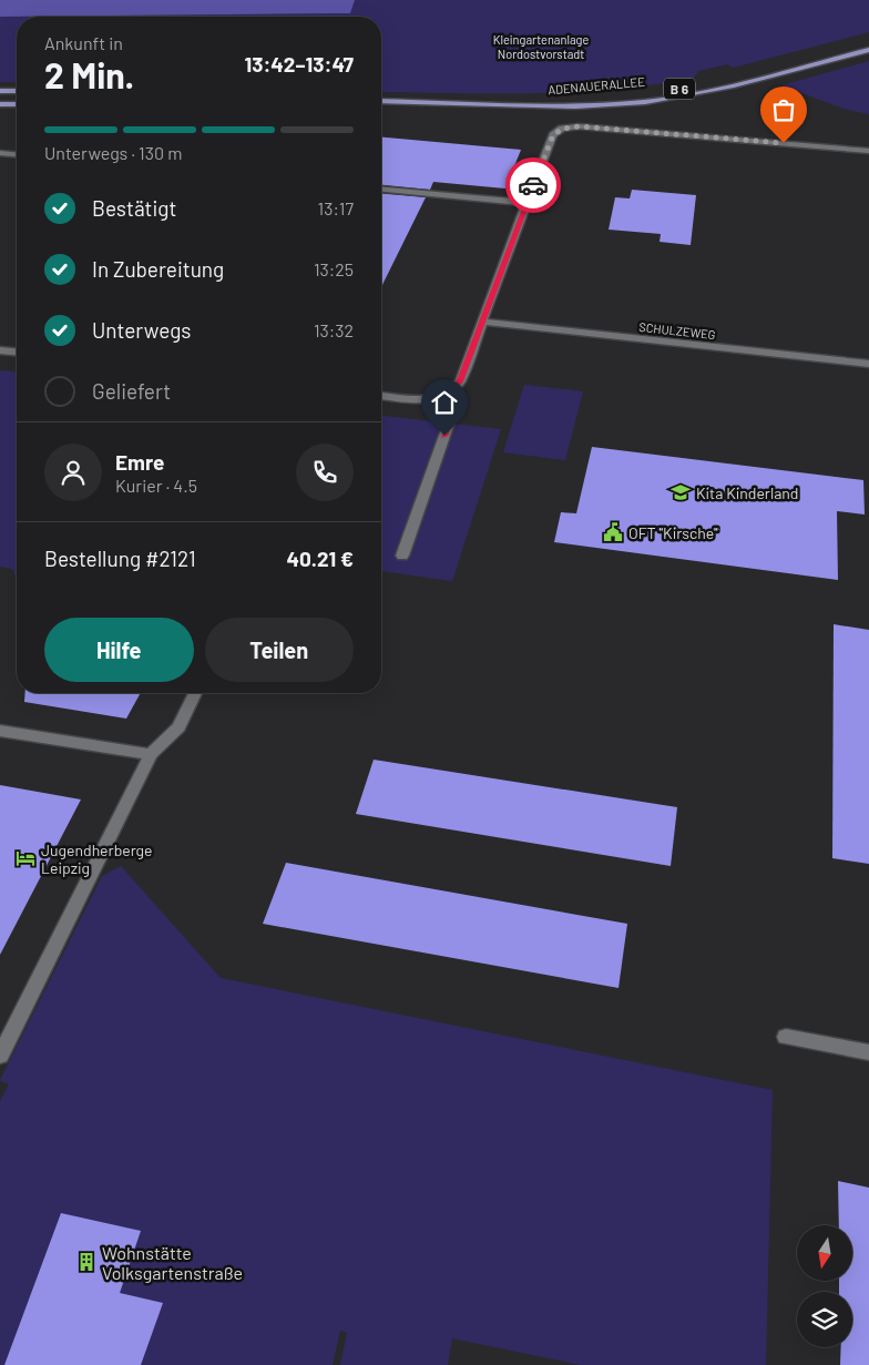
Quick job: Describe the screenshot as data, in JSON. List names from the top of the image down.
{
  "streets": {
    "main road": ["ADENAUERALLEE", "B 6"],
    "street": ["SCHULZEWEG"]
  },
  "parks": ["Kleingartenanlage Nordostvorstadt"],
  "places": {
    "school or university": ["Kita Kinderland"],
    "public building": ["OFT \"Kirsche\""],
    "hotel": ["Jugendherberge Leipzig"],
    "building": ["Wohnstätte Volksgartenstraße"]
  },
  "north": "bottom",
  "page": {
    "heading": ["2 Min.", "Ankunft in", "13:42–13:47"],
    "panel": [
      "Emre",
      "Kurier · 4.5",
      "Bestellung #2121",
      "40.21 €"
    ],
    "bar": "Unterwegs · 130 m",
    "list": [
      ["Bestätigt", "13:17"],
      ["In Zubereitung", "13:25"],
      ["Unterwegs", "13:32"],
      "Geliefert"
    ],
    "buttons": ["Hilfe", "Teilen"]
  }
}
